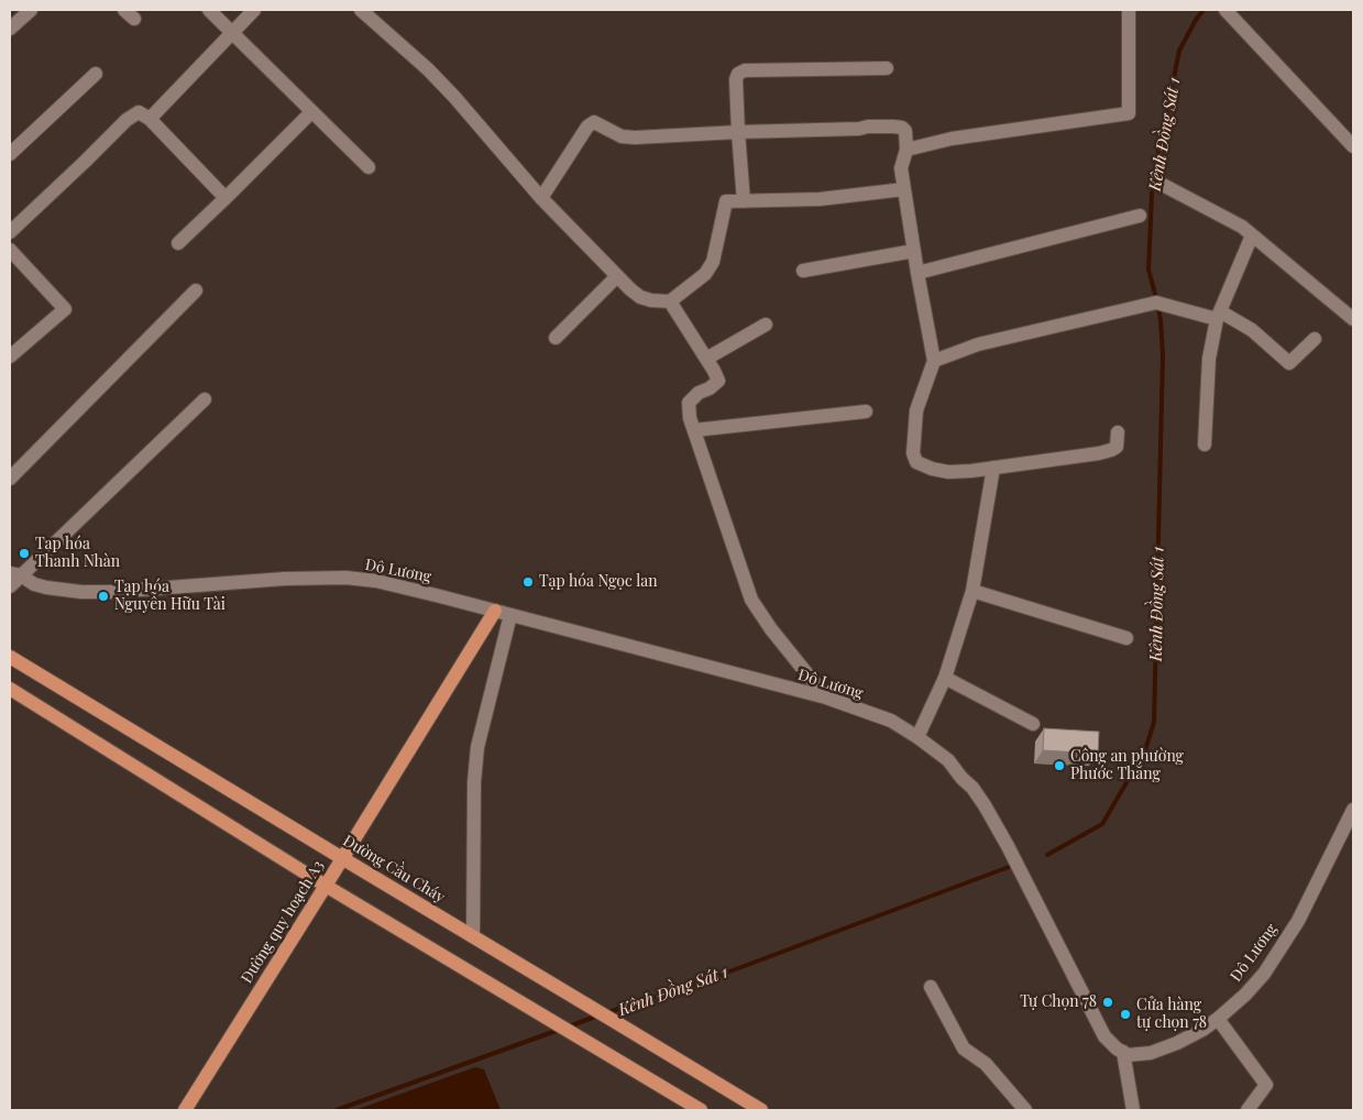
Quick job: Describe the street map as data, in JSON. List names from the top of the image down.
{
  "streets": {
    "main road": ["Đường Cầu Cháy", "Đường quy hoạch A3"],
    "street": ["Đô Lương"]
  },
  "crossings": [
    ["Đô Lương", "Đường quy hoạch A3"],
    ["Đường Cầu Cháy", "Đường quy hoạch A3"]
  ],
  "water": ["Kênh Đồng Sát 1"],
  "places": [
    "Tạp hóa Thanh Nhàn",
    "Tạp hóa Ngọc lan",
    "Tạp hóa Nguyễn Hữu Tài",
    "Công an phường Phước Thắng",
    "Tự Chọn 78",
    "Cửa hàng tự chọn 78"
  ]
}
